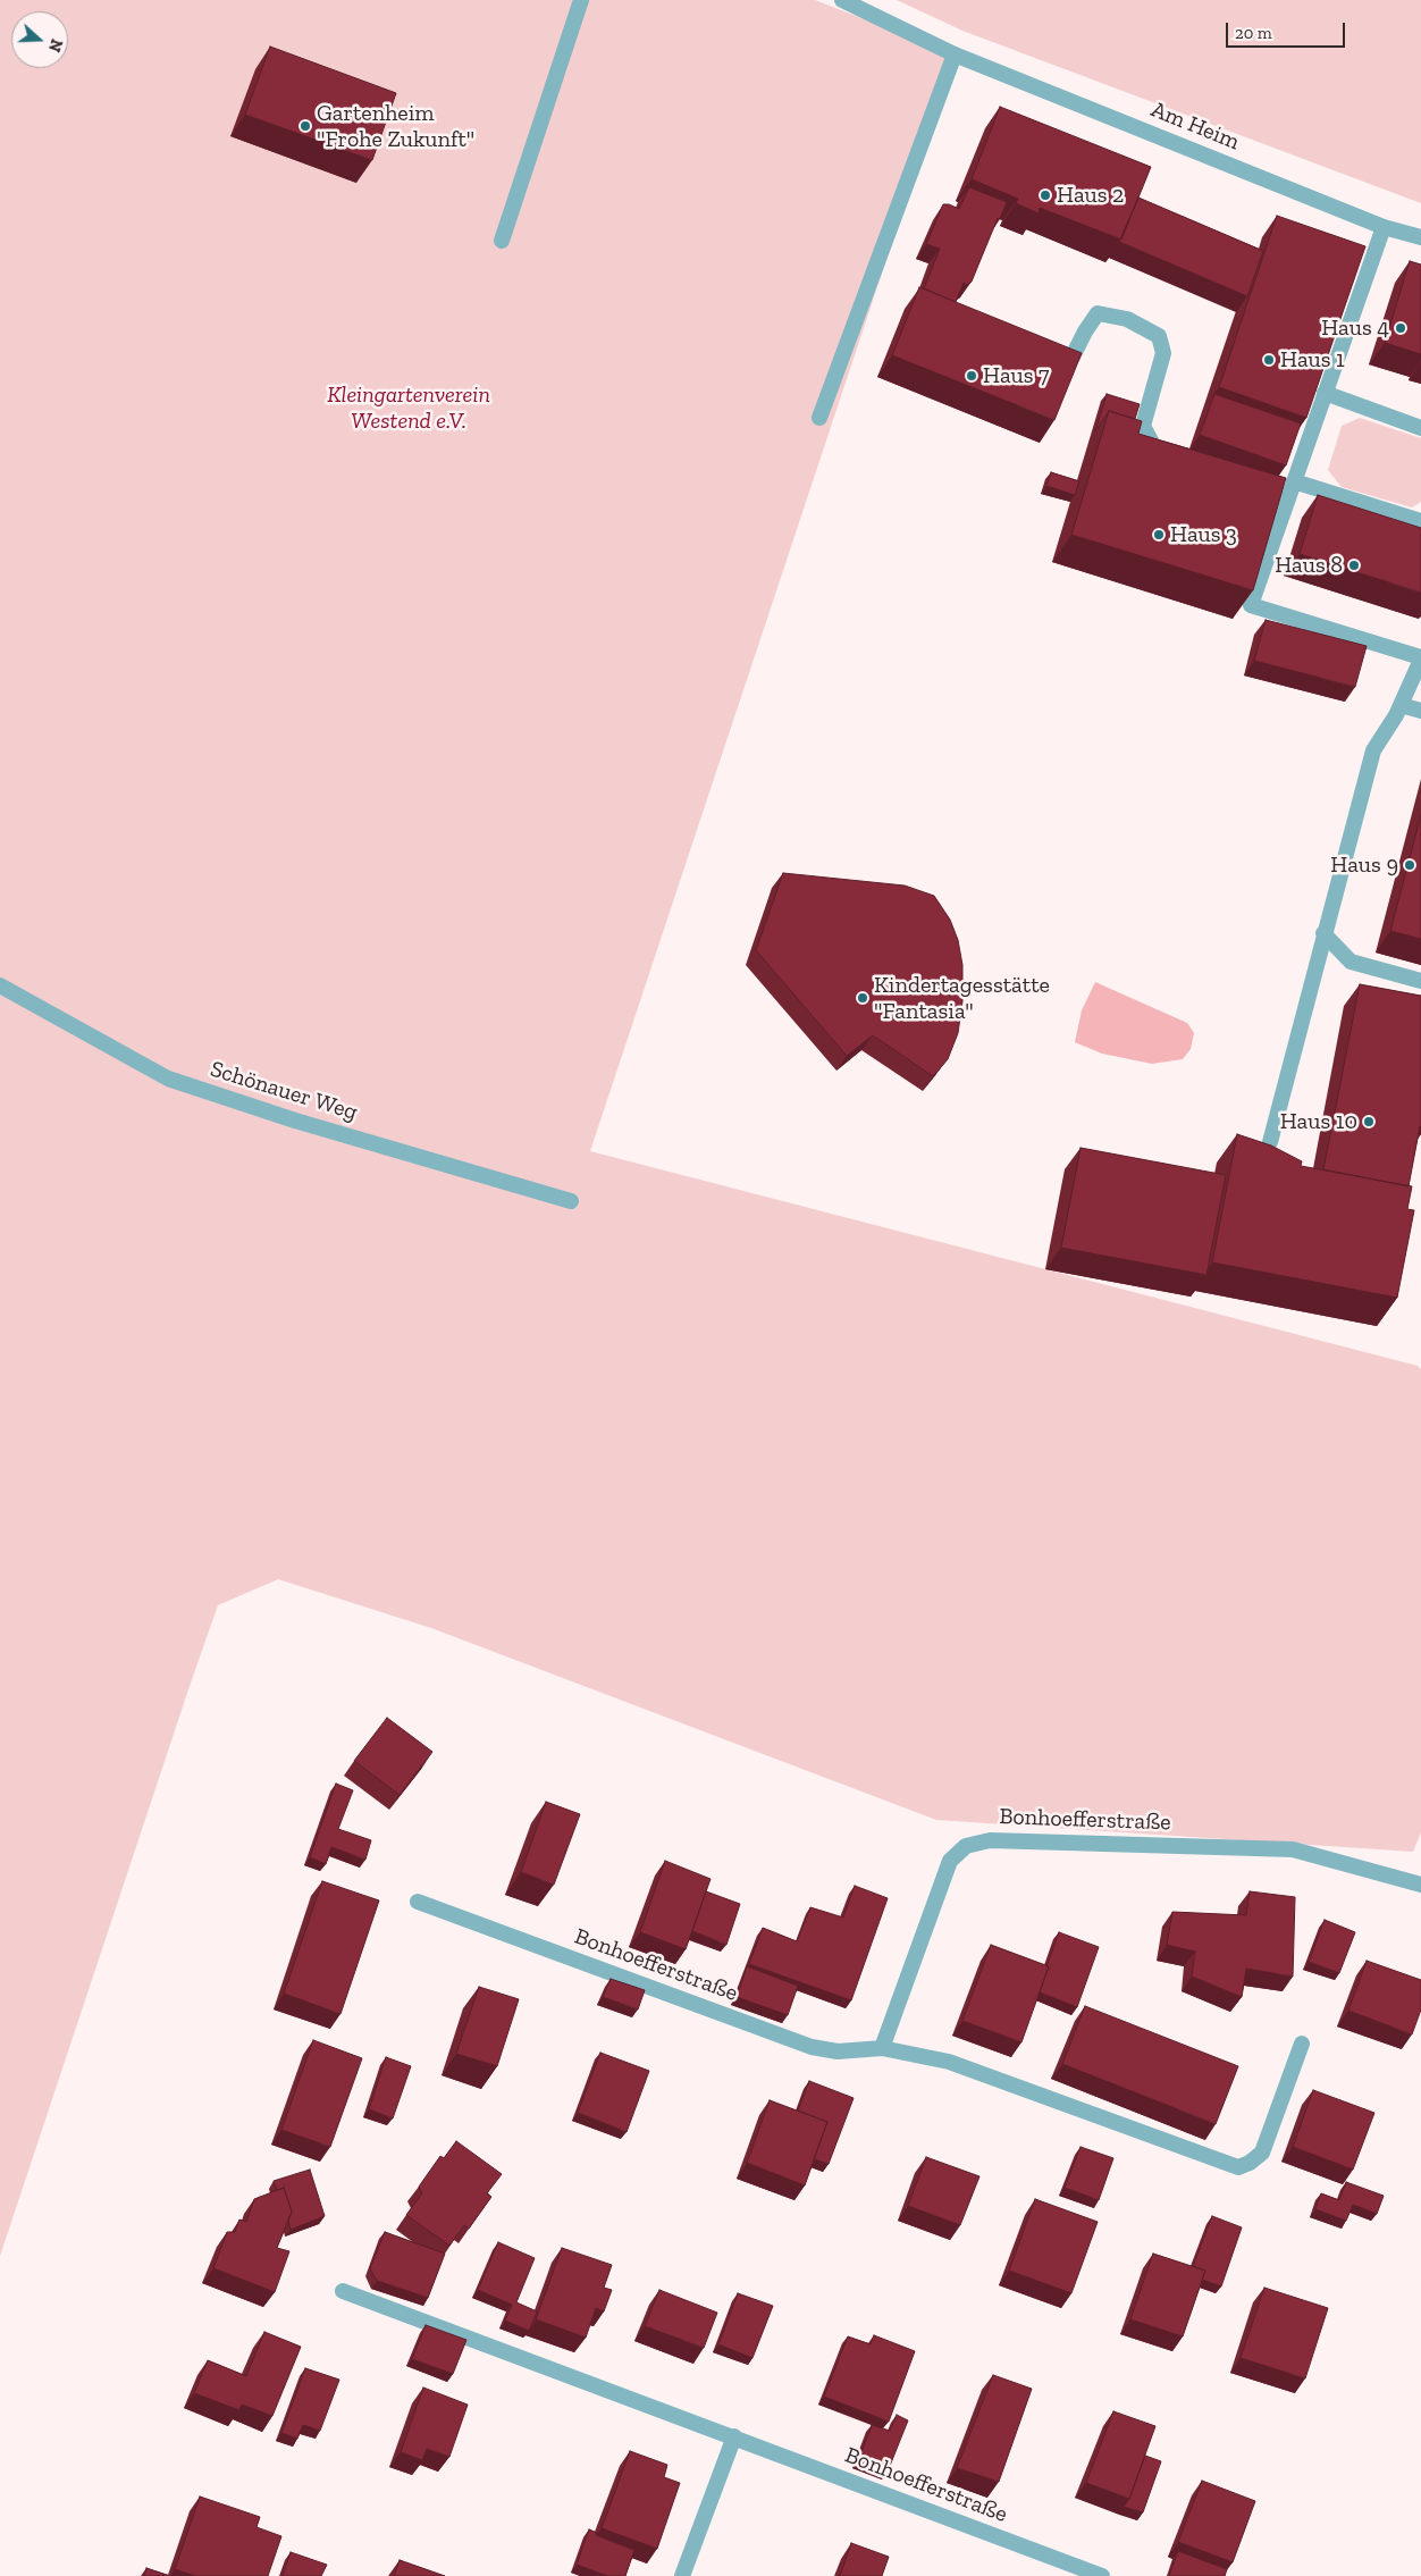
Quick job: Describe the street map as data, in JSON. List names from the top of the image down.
{
  "streets": {
    "street": ["Am Heim", "Schönauer Weg", "Bonhoefferstraße"]
  },
  "parks": ["Kleingartenverein Westend e.V."],
  "places": [
    "Gartenheim \"Frohe Zukunft\"",
    "Haus 2",
    "Haus 4",
    "Haus 1",
    "Haus 7",
    "Haus 3",
    "Haus 8",
    "Haus 9",
    "Kindertagesstätte \"Fantasia\"",
    "Haus 10"
  ],
  "scale_bar": "20 m",
  "north": "right"
}
